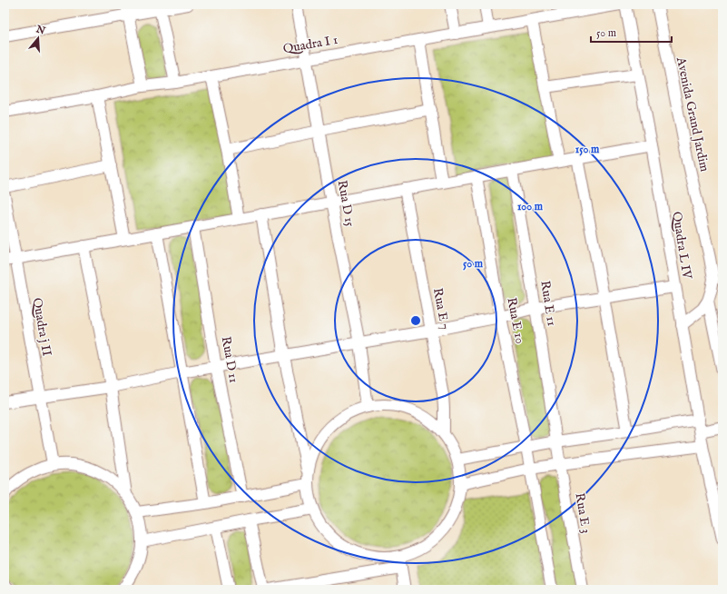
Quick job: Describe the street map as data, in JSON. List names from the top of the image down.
{
  "streets": {
    "street": [
      "Quadra I 1",
      "Avenida Grand Jardim",
      "Rua D 15",
      "Quadra L IV",
      "Rua E 11",
      "Rua E 7",
      "Rua E 10",
      "Quadra j II",
      "Rua D 11",
      "Rua E 3"
    ]
  },
  "crossings": [
    ["Quadra I 1", "Rua D 15"],
    ["Avenida Grand Jardim", "Quadra L IV"],
    ["Rua E 11", "Rua E 3"]
  ],
  "scale_bar": "50 m",
  "north": "top",
  "rings": ["150 m", "100 m", "50 m"]
}
